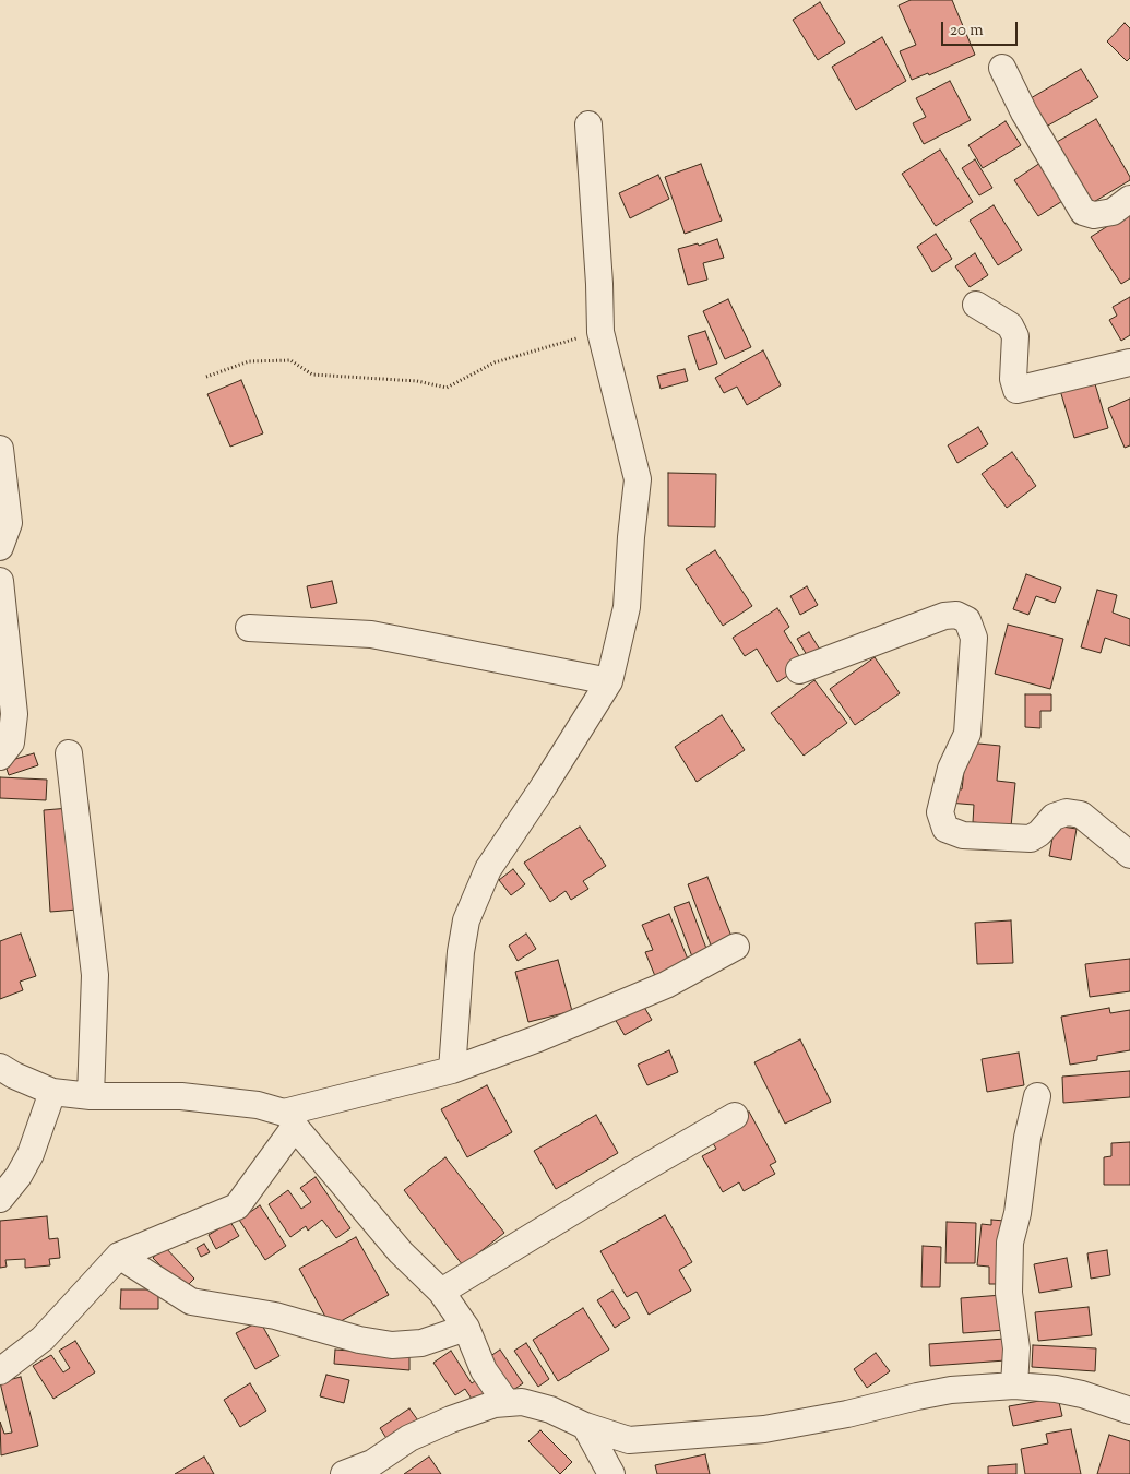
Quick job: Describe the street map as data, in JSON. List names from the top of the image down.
{
  "scale_bar": "20 m"
}
